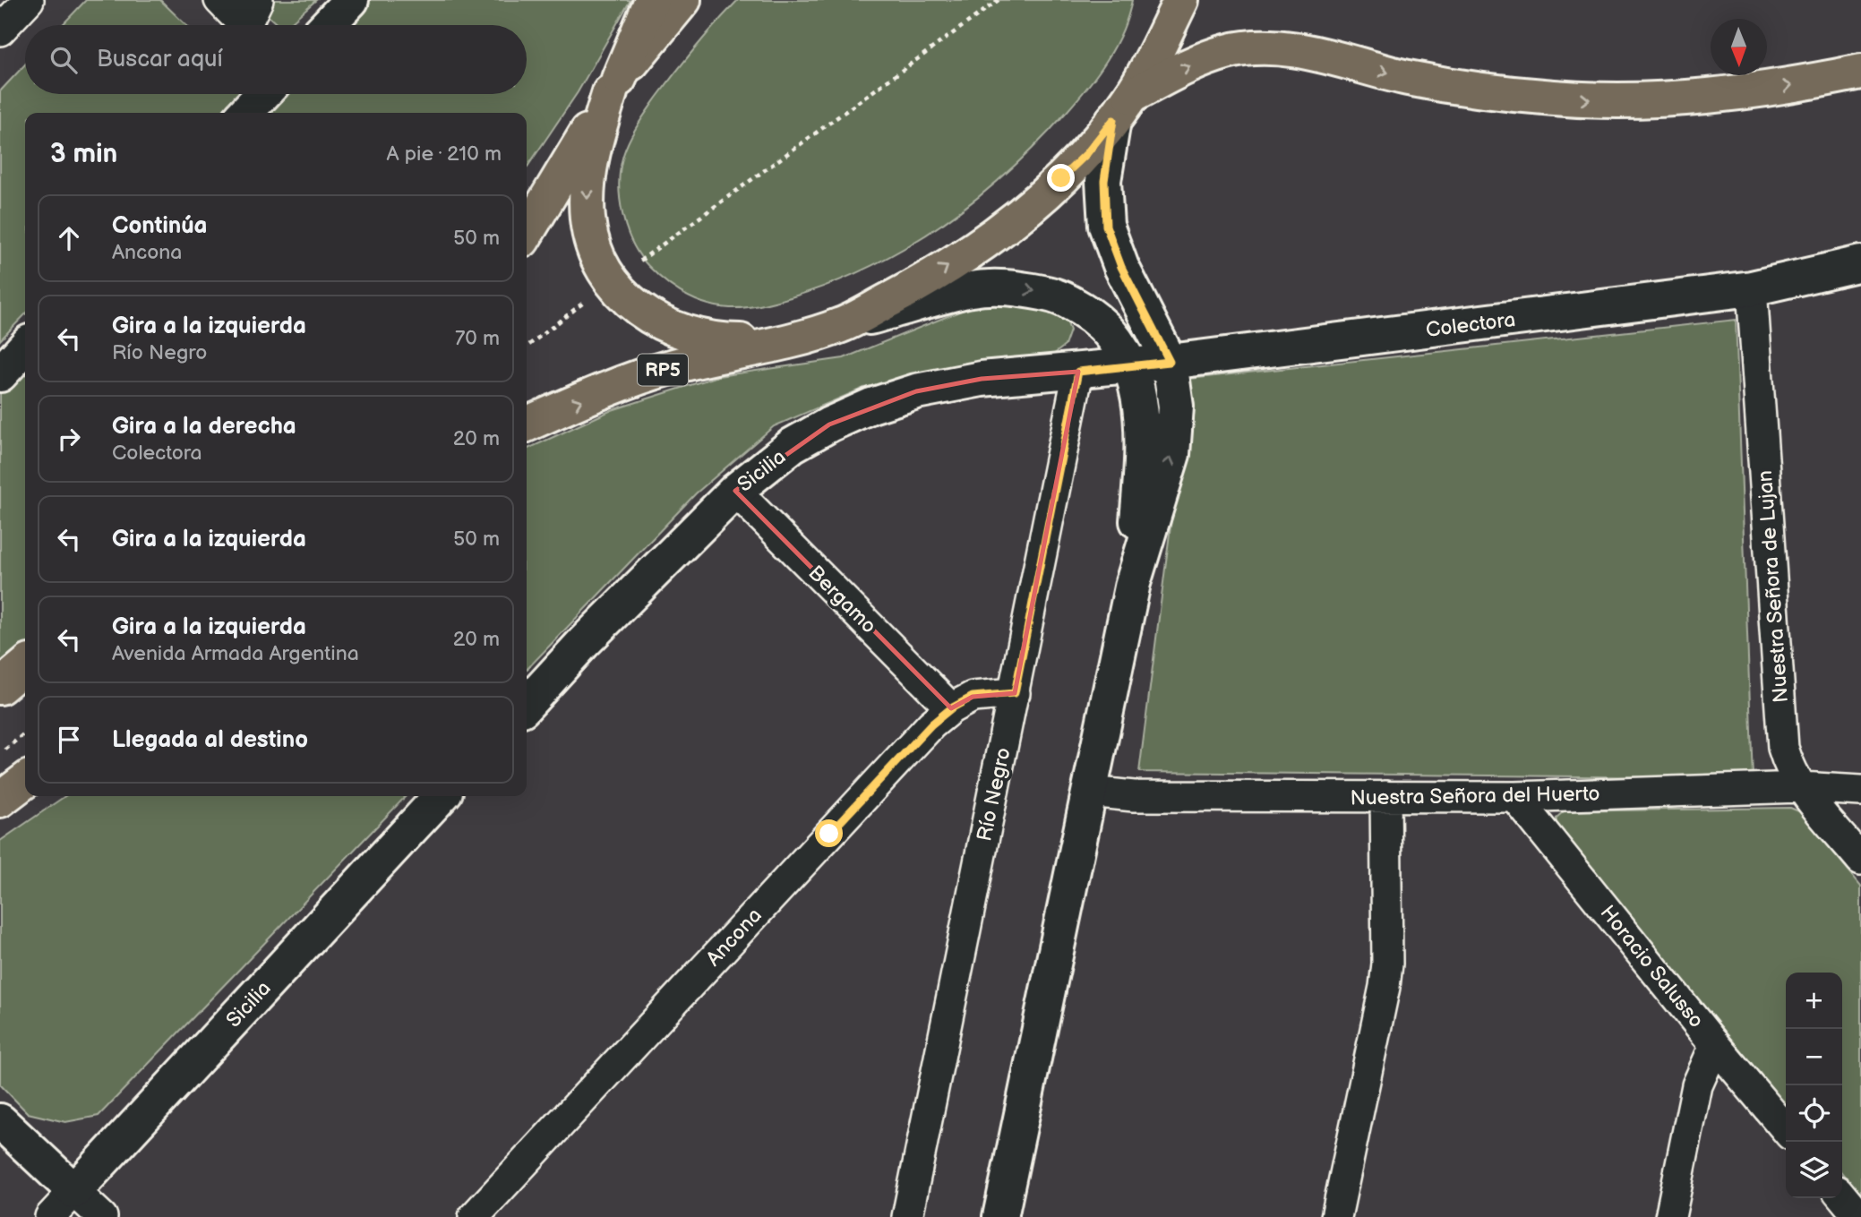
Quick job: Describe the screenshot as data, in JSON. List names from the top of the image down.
{
  "streets": {
    "main road": ["RP5"],
    "street": [
      "Colectora",
      "Sicilia",
      "Nuestra Señora de Lujan",
      "Bergamo",
      "Río Negro",
      "Nuestra Señora del Huerto",
      "Ancona",
      "Horacio Salusso"
    ]
  },
  "crossings": [
    ["Colectora", "Sicilia"],
    ["Colectora", "Nuestra Señora de Lujan"],
    ["Colectora", "Río Negro"],
    ["Sicilia", "Bergamo"],
    ["Sicilia", "Río Negro"],
    ["Nuestra Señora de Lujan", "Nuestra Señora del Huerto"],
    ["Bergamo", "Ancona"],
    ["Río Negro", "Ancona"],
    ["Nuestra Señora del Huerto", "Horacio Salusso"]
  ],
  "north": "bottom",
  "page": {
    "search": "Buscar aquí",
    "heading": ["3 min", "A pie · 210 m"],
    "list": [
      ["Continúa", "Ancona", "50 m"],
      ["Gira a la izquierda", "Río Negro", "70 m"],
      ["Gira a la derecha", "Colectora", "20 m"],
      ["Gira a la izquierda", "50 m"],
      ["Gira a la izquierda", "Avenida Armada Argentina", "20 m"],
      "Llegada al destino"
    ],
    "map_buttons": ["+", "−"]
  }
}
